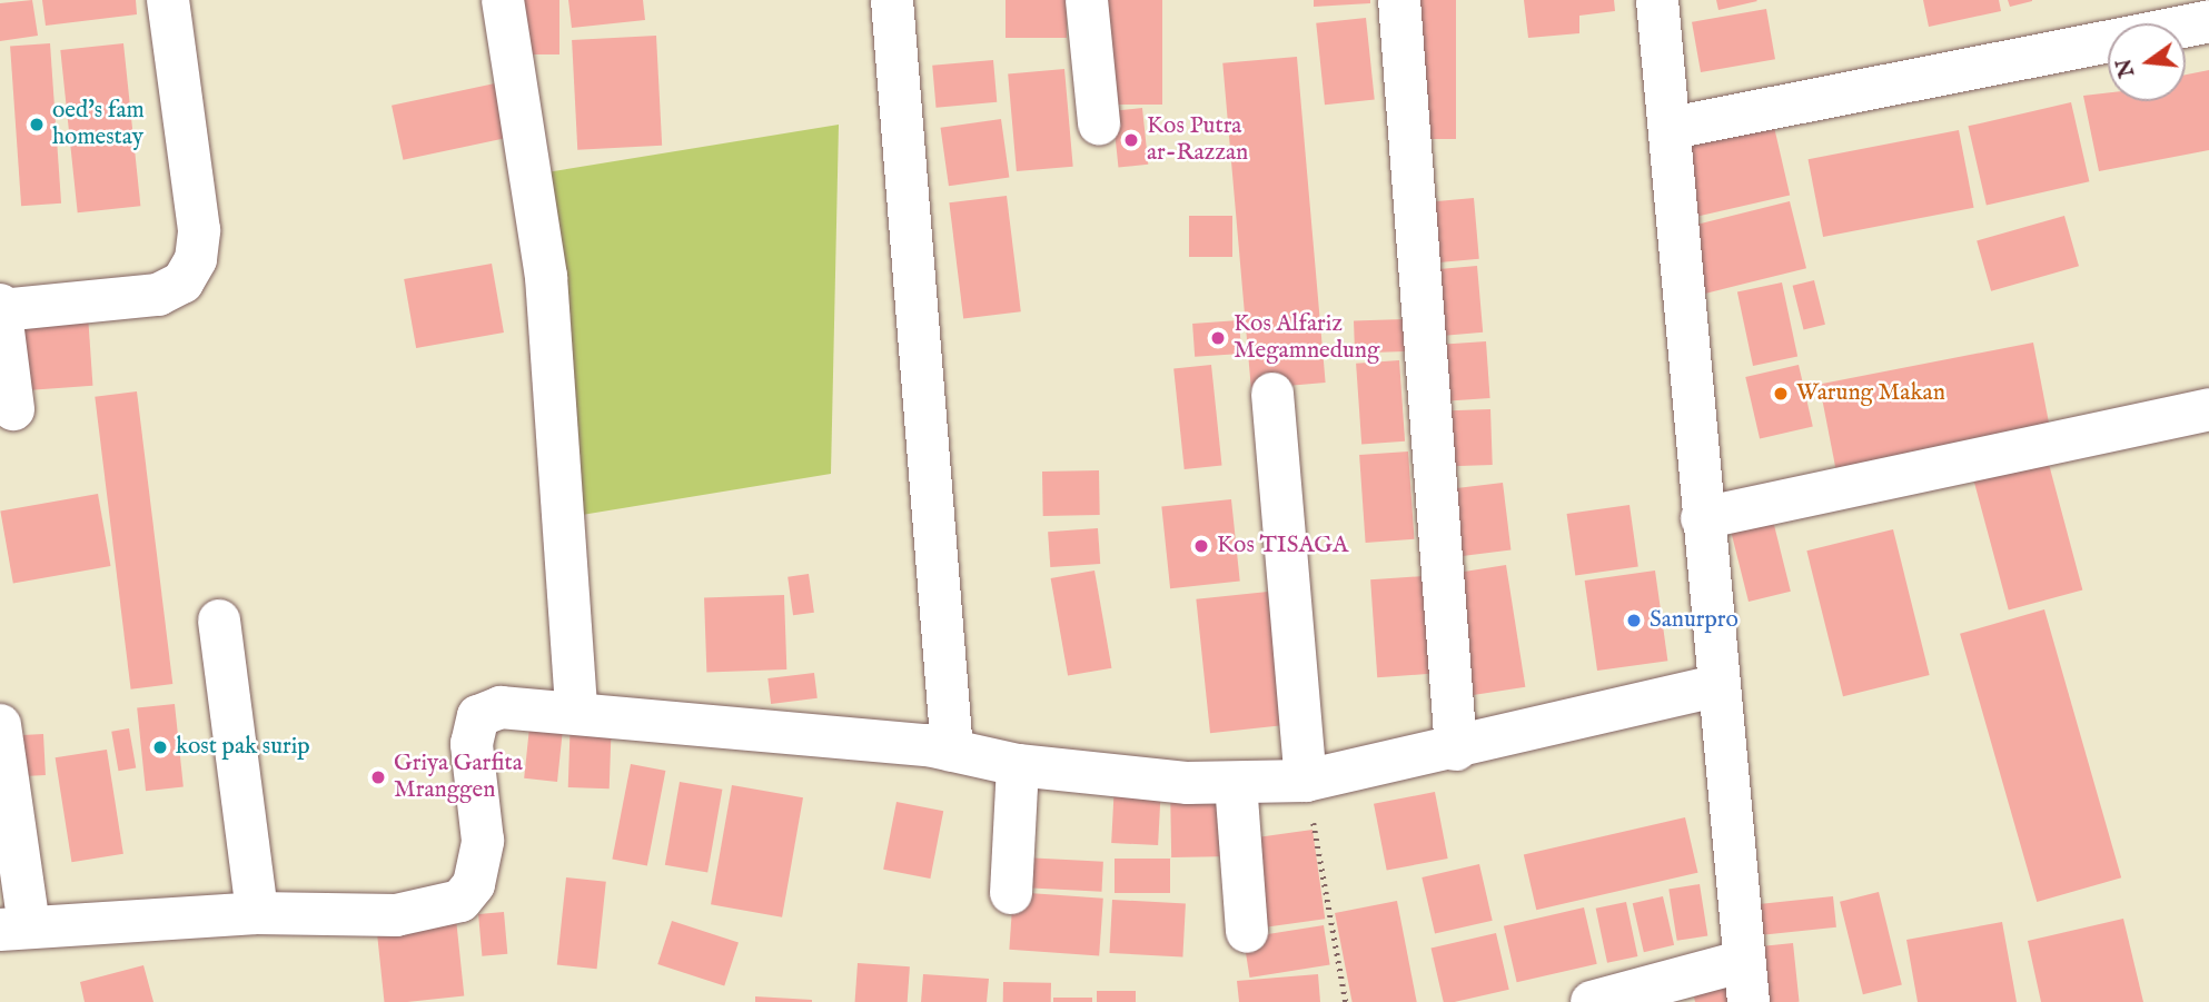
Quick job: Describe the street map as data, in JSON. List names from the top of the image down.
{
  "places": [
    "oed's fam homestay",
    "Kos Putra ar-Razzan",
    "Kos Alfariz Megamnedung",
    "Warung Makan",
    "Kos TISAGA",
    "Sanurpro",
    "kost pak surip",
    "Griya Garfita Mranggen"
  ],
  "north": "left"
}
